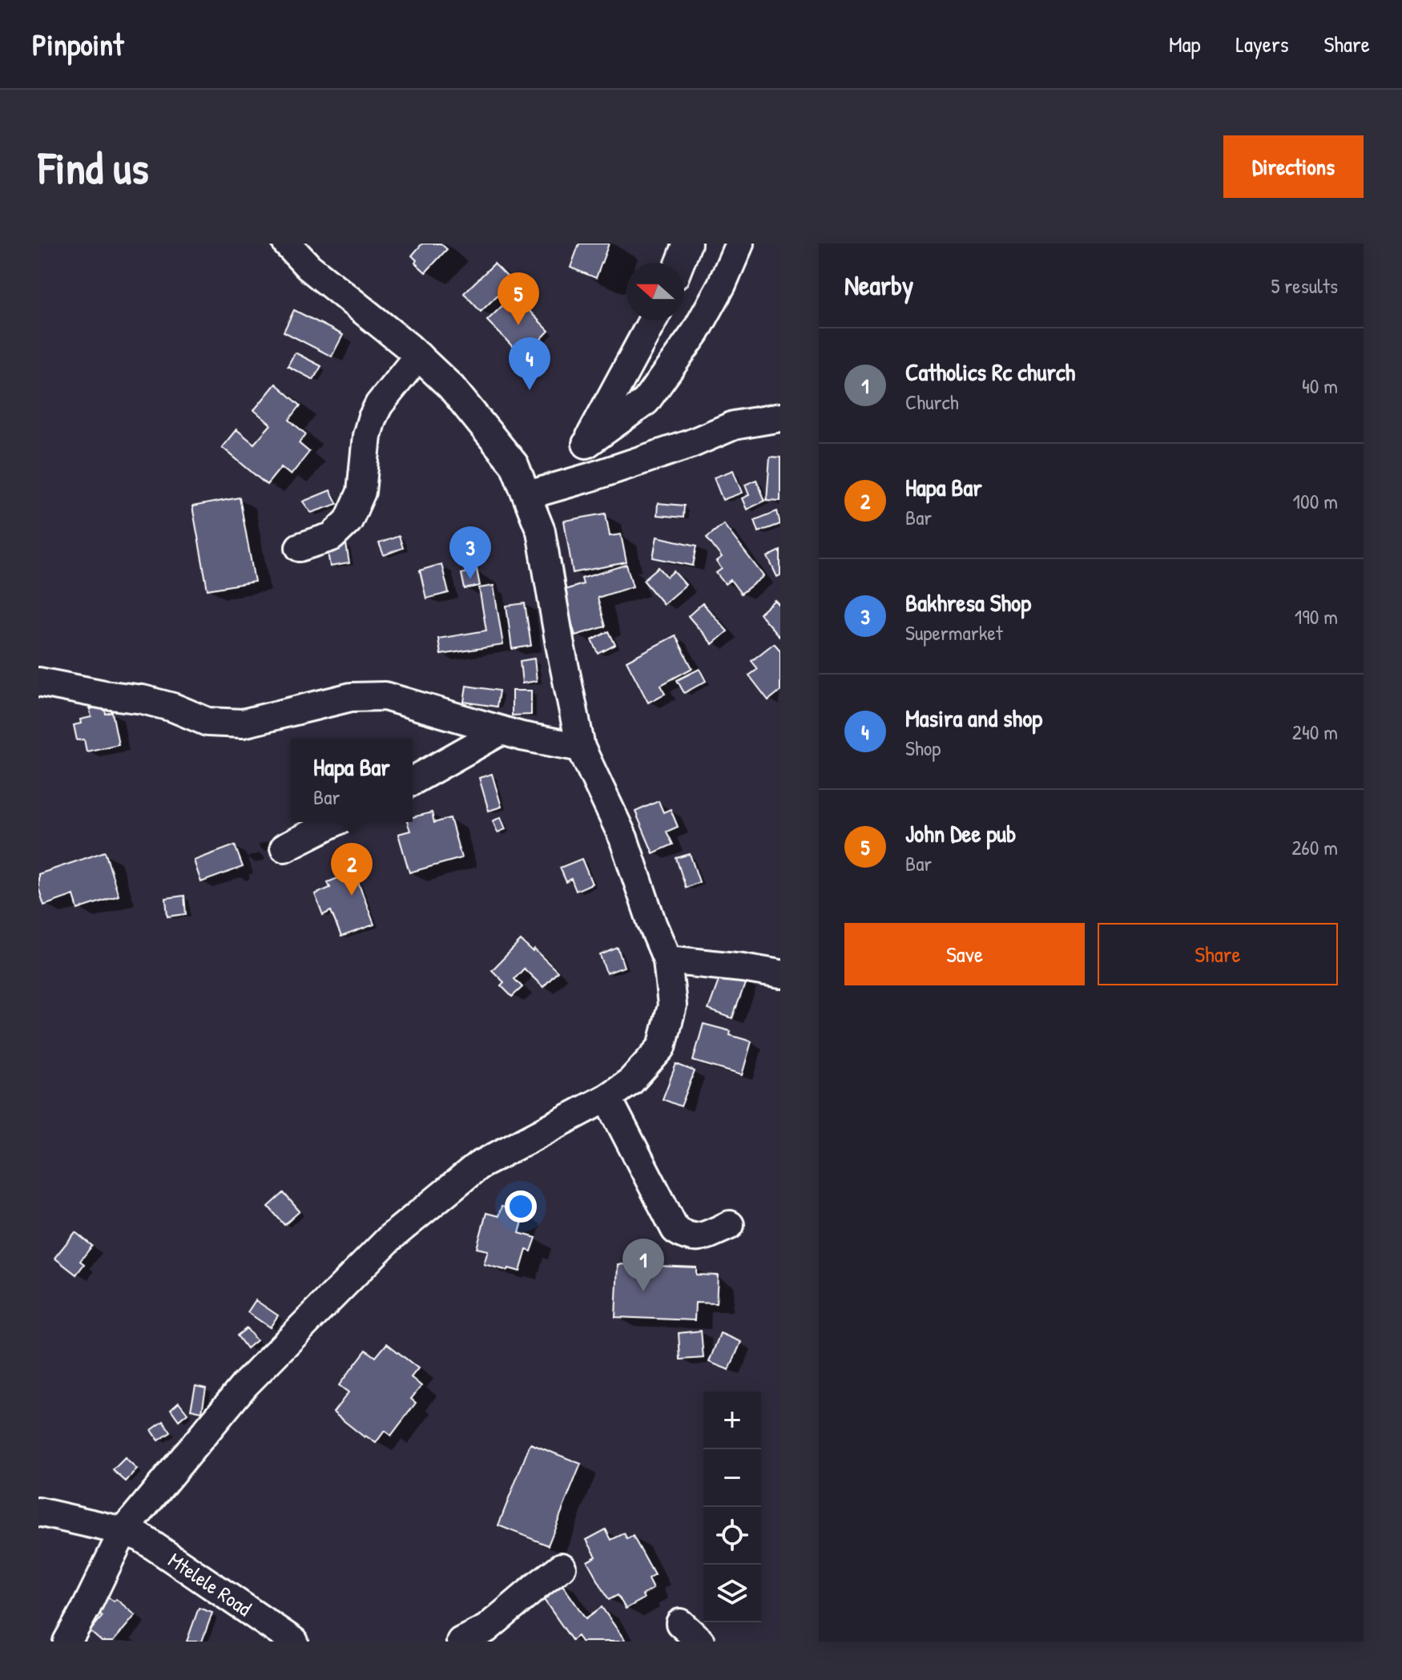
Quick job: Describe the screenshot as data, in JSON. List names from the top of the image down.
{
  "streets": {
    "street": ["Mtelele Road"]
  },
  "north": "left",
  "page": {
    "header": "Pinpoint",
    "nav": ["Map", "Layers", "Share"],
    "buttons": [
      "Directions",
      ["Save", "Share"]
    ],
    "title": "Find us",
    "heading": ["Nearby", "5 results"],
    "pins": [
      "5",
      "4",
      "3",
      "2",
      "1"
    ],
    "list": [
      {
        "mark": "1",
        "name": "Catholics Rc church",
        "note": "Church",
        "value": "40 m"
      },
      {
        "mark": "2",
        "name": "Hapa Bar",
        "note": "Bar",
        "value": "100 m"
      },
      {
        "mark": "3",
        "name": "Bakhresa Shop",
        "note": "Supermarket",
        "value": "190 m"
      },
      {
        "mark": "4",
        "name": "Masira and shop",
        "note": "Shop",
        "value": "240 m"
      },
      {
        "mark": "5",
        "name": "John Dee pub",
        "note": "Bar",
        "value": "260 m"
      }
    ],
    "popup": ["Hapa Bar", "Bar"],
    "map_buttons": ["+", "−"]
  }
}
